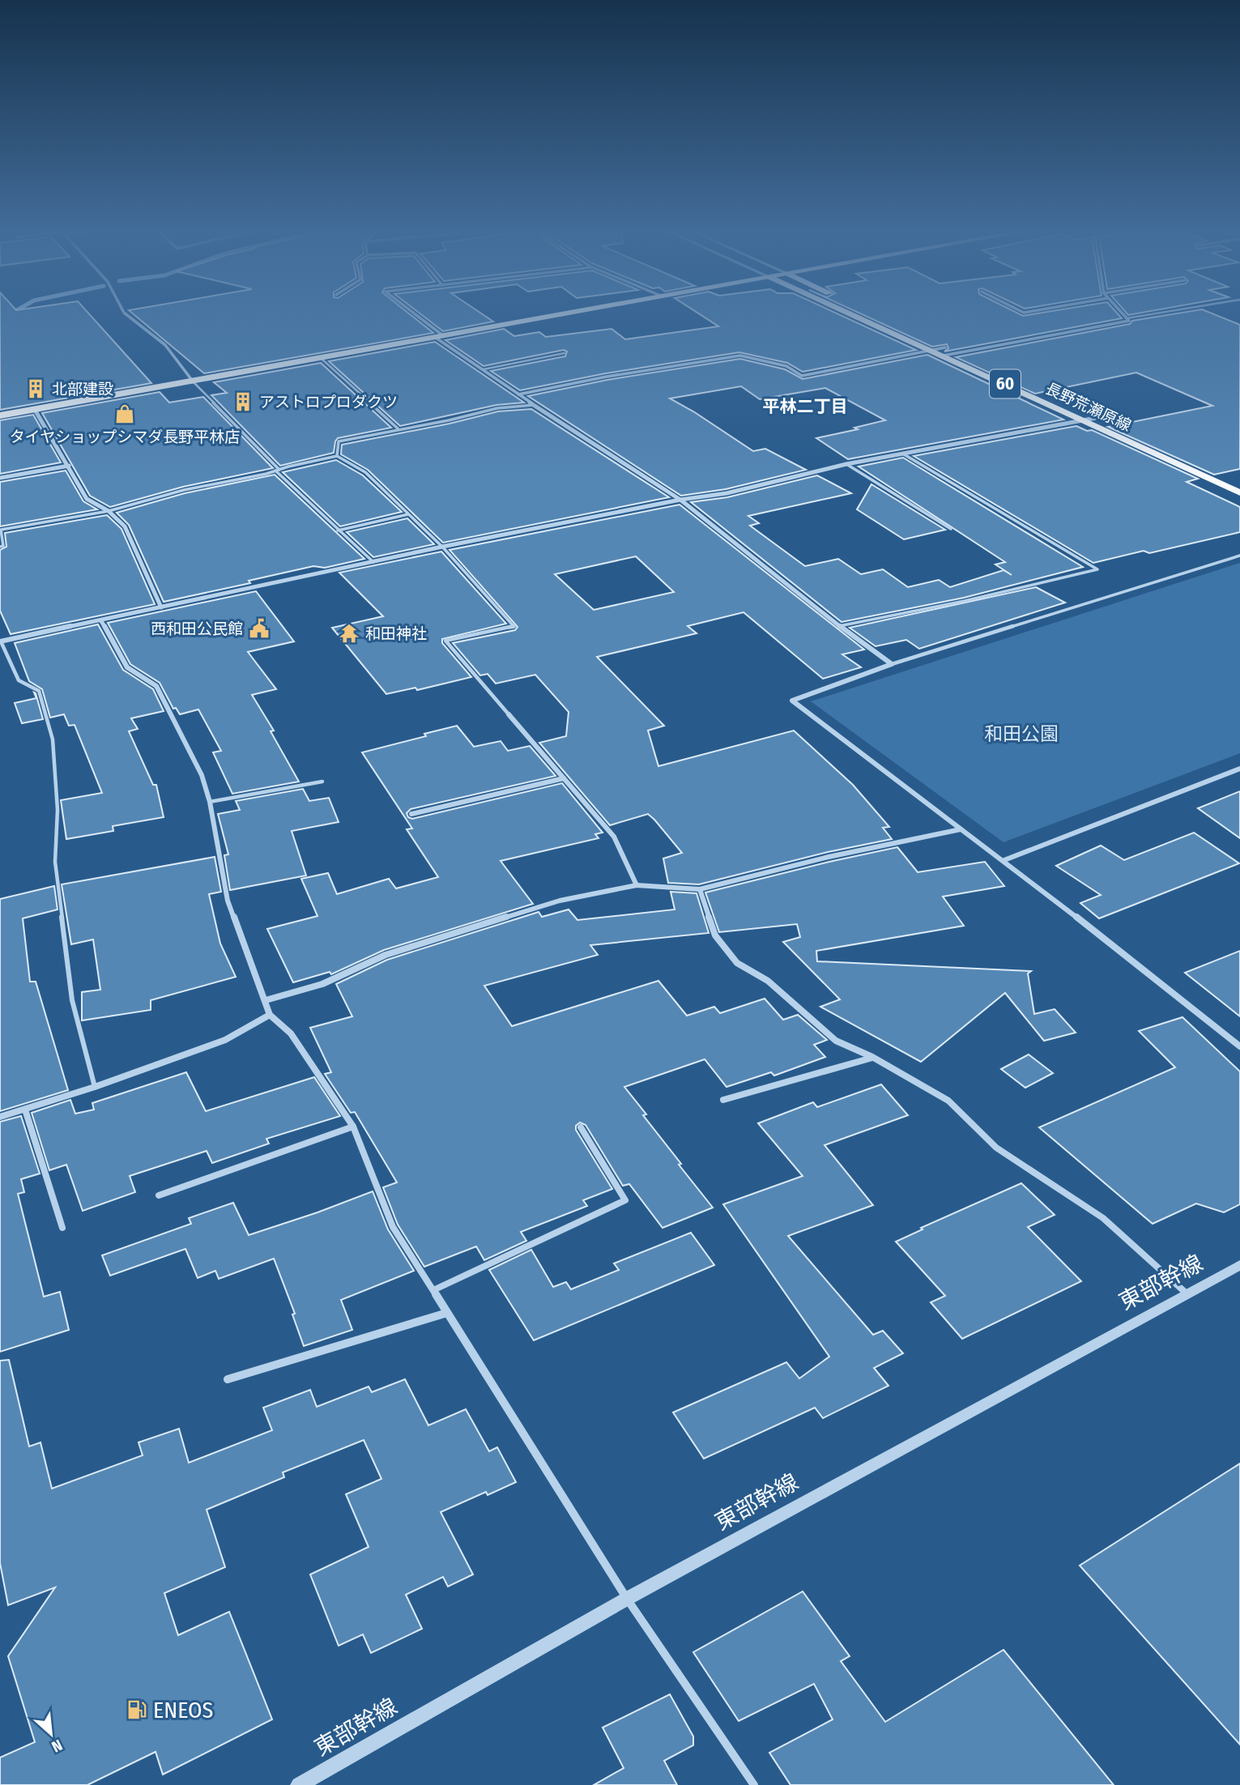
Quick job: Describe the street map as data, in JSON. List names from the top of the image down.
{
  "streets": {
    "main road": ["60", "長野荒瀬原線"],
    "street": ["東部幹線"]
  },
  "districts": ["平林二丁目"],
  "parks": ["和田公園"],
  "places": {
    "building": ["北部建設", "アストロプロダクツ"],
    "shop": ["タイヤショップシマダ長野平林店"],
    "public building": ["西和田公民館"],
    "temple": ["和田神社"],
    "fuel station": ["ENEOS"]
  },
  "north": "bottom right"
}
